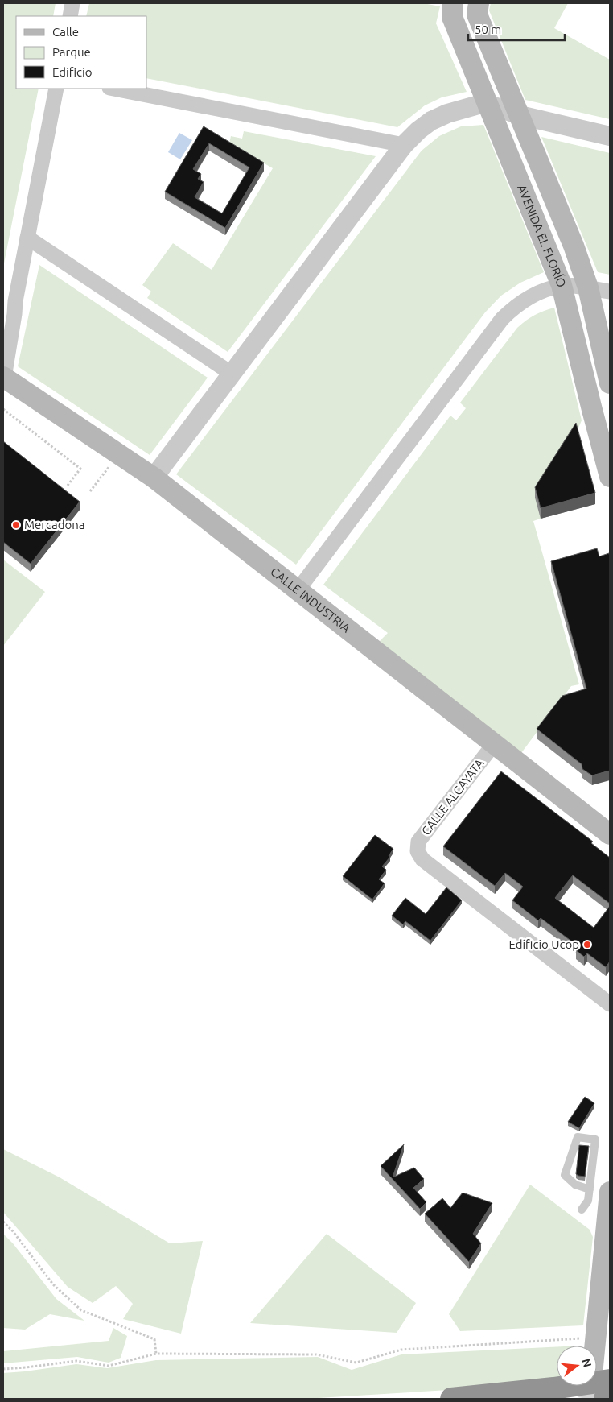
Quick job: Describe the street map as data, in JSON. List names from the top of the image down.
{
  "streets": {
    "main road": ["AVENIDA EL FLORÍO", "CALLE INDUSTRIA"],
    "street": ["CALLE ALCAYATA"]
  },
  "crossings": [
    ["CALLE INDUSTRIA", "CALLE ALCAYATA"]
  ],
  "places": ["Mercadona", "Edificio Ucop"],
  "legend": ["Calle", "Parque", "Edificio"],
  "scale_bar": "50 m",
  "north": "right"
}
